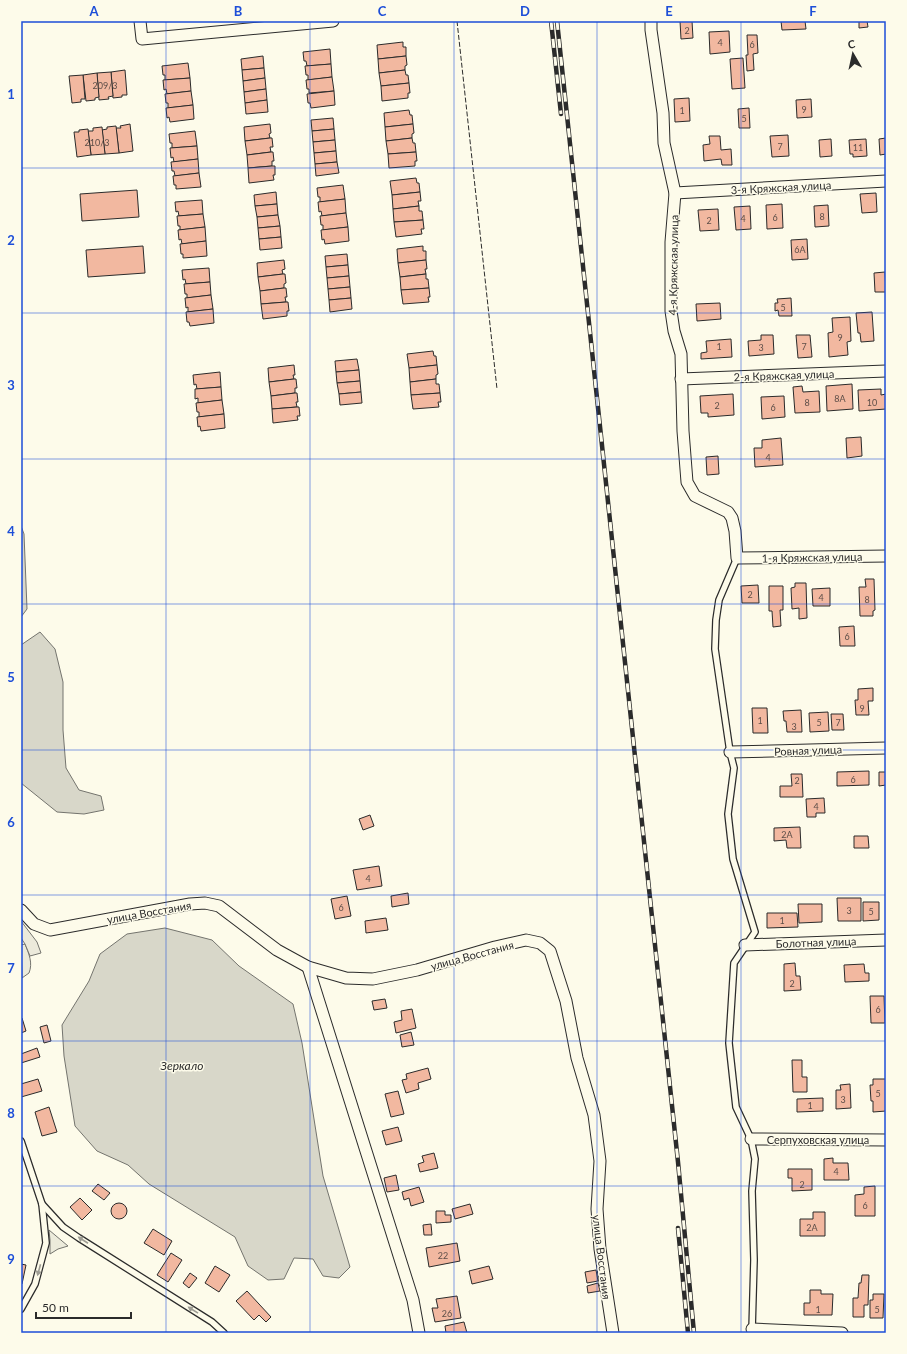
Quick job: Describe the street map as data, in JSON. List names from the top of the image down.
{
  "streets": {
    "street": [
      "3-я Кряжская улица",
      "4-я Кряжская улица",
      "2-я Кряжская улица",
      "1-я Кряжская улица",
      "Ровная улица",
      "улица Восстания",
      "Болотная улица",
      "Серпуховская улица"
    ]
  },
  "crossings": [
    ["3-я Кряжская улица", "4-я Кряжская улица"],
    ["4-я Кряжская улица", "2-я Кряжская улица"],
    ["4-я Кряжская улица", "1-я Кряжская улица"]
  ],
  "water": ["Зеркало"],
  "house_numbers": [
    "2",
    "4",
    "6",
    "209/3",
    "9",
    "1",
    "5",
    "210/3",
    "7",
    "11",
    "8",
    "6",
    "4",
    "2",
    "6А",
    "5",
    "9",
    "1",
    "7",
    "3",
    "8А",
    "8",
    "10",
    "2",
    "6",
    "4",
    "2",
    "4",
    "8",
    "6",
    "9",
    "1",
    "5",
    "7",
    "3",
    "6",
    "2",
    "4",
    "2А",
    "4",
    "6",
    "3",
    "5",
    "1",
    "2",
    "6",
    "5",
    "3",
    "1",
    "4",
    "2",
    "6",
    "2А",
    "22",
    "1",
    "5",
    "26"
  ],
  "scale_bar": "50 m",
  "north": "top",
  "grid": {
    "columns": [
      "A",
      "B",
      "C",
      "D",
      "E",
      "F"
    ],
    "rows": [
      "1",
      "2",
      "3",
      "4",
      "5",
      "6",
      "7",
      "8",
      "9"
    ]
  }
}
